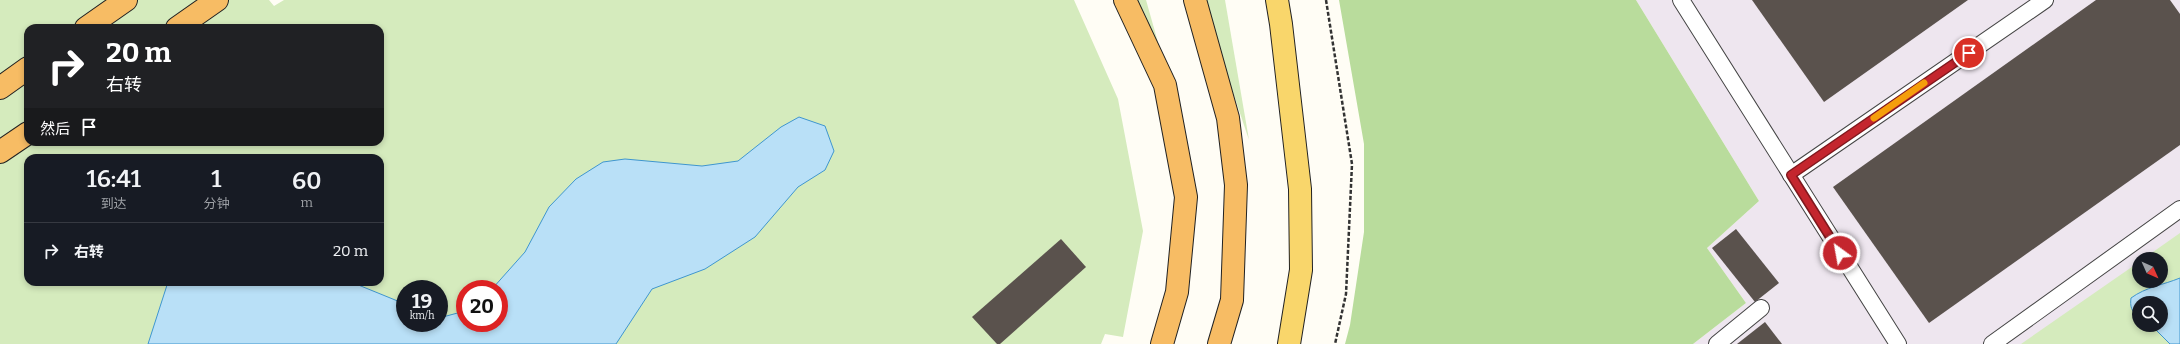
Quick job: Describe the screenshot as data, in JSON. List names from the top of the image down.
{
  "north": "bottom right",
  "page": {
    "turn": ["20 m", "右转"],
    "then": "然后",
    "eta": [
      "16:41",
      "到达",
      "1",
      "分钟",
      "60",
      "m"
    ],
    "list": [
      {
        "name": "右转",
        "value": "20 m"
      }
    ],
    "speed": "19 km/h",
    "limit": "20"
  }
}
